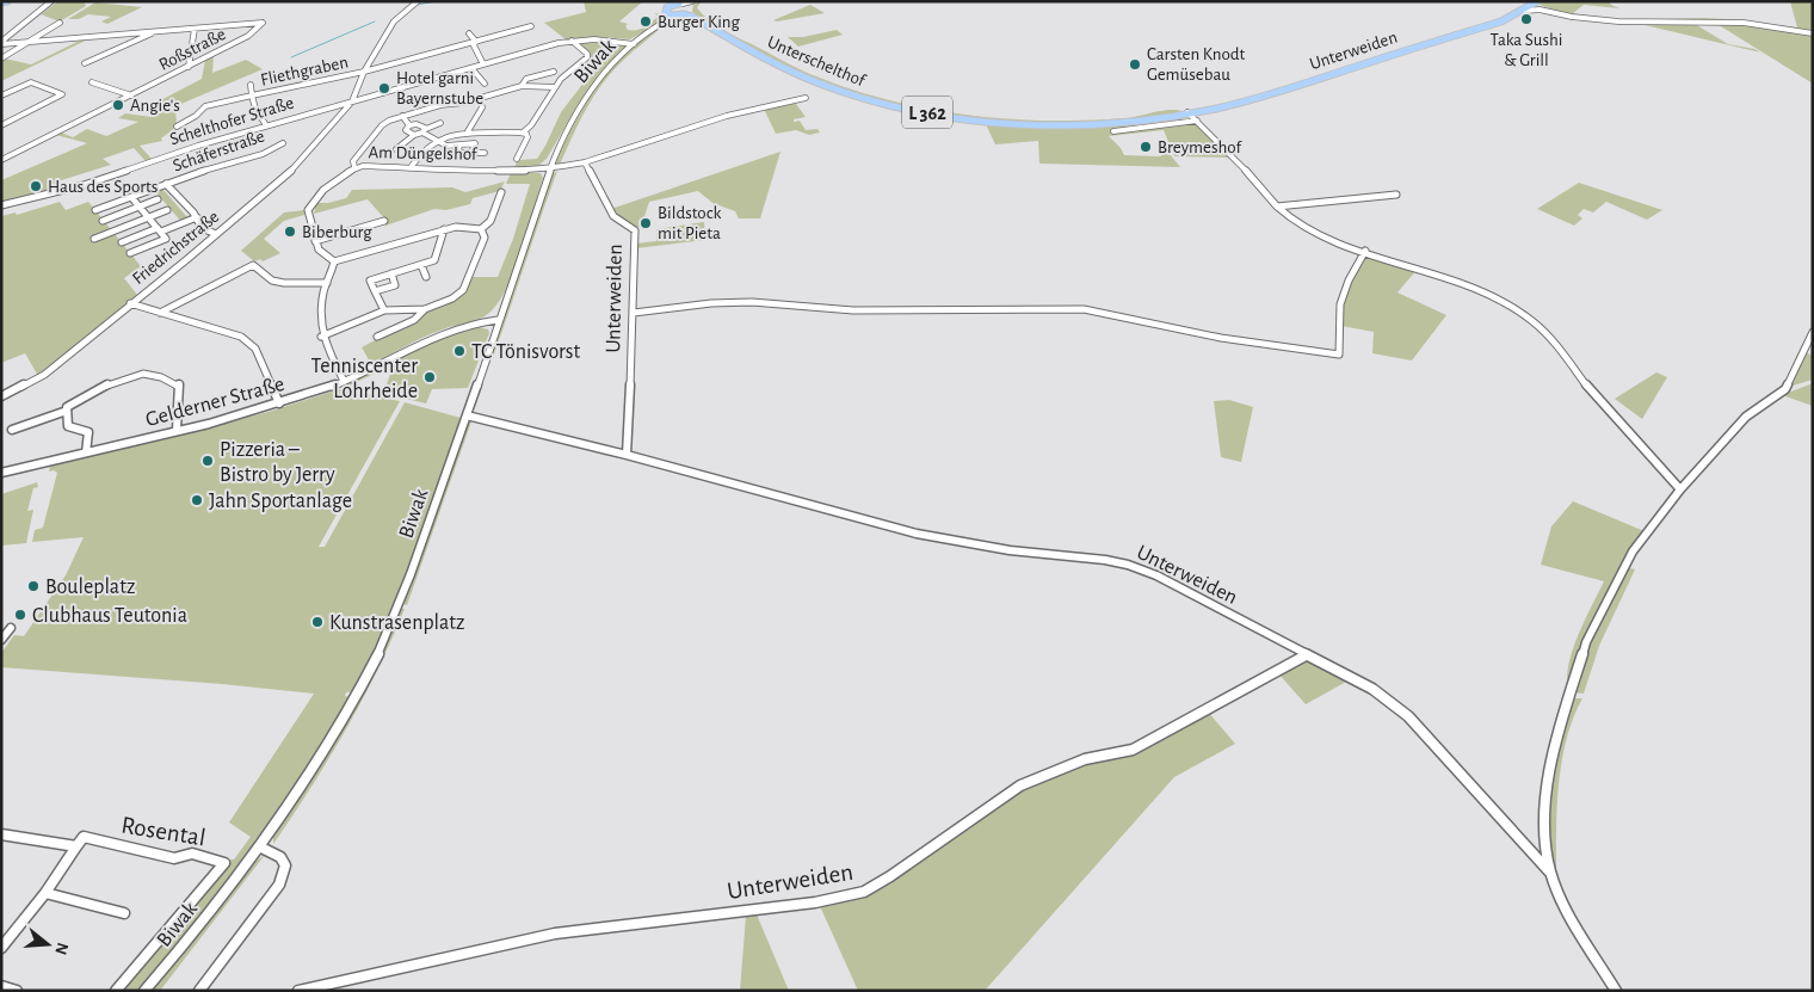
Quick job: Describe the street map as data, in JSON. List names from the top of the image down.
{
  "streets": {
    "main road": ["Unterweiden", "Unterschelthof", "L 362"],
    "street": [
      "Roßstraße",
      "Biwak",
      "Fliethgraben",
      "Schelthofer Straße",
      "Schäferstraße",
      "Am Düngelshof",
      "Friedrichstraße",
      "Gelderner Straße",
      "Rosental"
    ]
  },
  "crossings": [
    ["Unterweiden", "Biwak"],
    ["Unterweiden", "Unterschelthof"],
    ["Biwak", "Unterschelthof"],
    ["Biwak", "Schelthofer Straße"],
    ["Biwak", "Am Düngelshof"],
    ["Biwak", "Gelderner Straße"],
    ["Fliethgraben", "Schelthofer Straße"],
    ["Fliethgraben", "Friedrichstraße"],
    ["Schelthofer Straße", "Friedrichstraße"],
    ["Schäferstraße", "Friedrichstraße"]
  ],
  "places": [
    "Taka Sushi & Grill",
    "Burger King",
    "Carsten Knodt Gemüsebau",
    "Hotel garni Bayernstube",
    "Angie's",
    "Breymeshof",
    "Haus des Sports",
    "Bildstock mit Pieta",
    "Biberburg",
    "TC Tönisvorst",
    "Tenniscenter Lohrheide",
    "Pizzeria – Bistro by Jerry",
    "Jahn Sportanlage",
    "Bouleplatz",
    "Clubhaus Teutonia",
    "Kunstrasenplatz"
  ],
  "north": "right"
}
